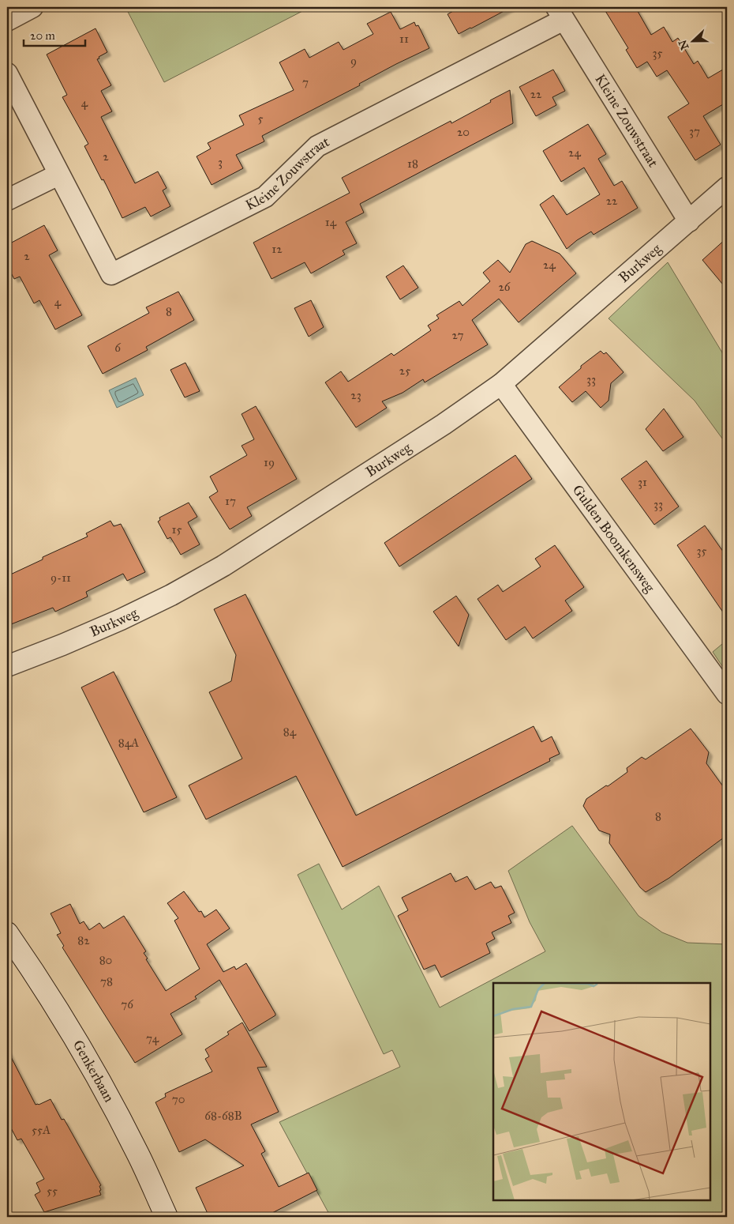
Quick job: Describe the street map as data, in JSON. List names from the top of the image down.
{
  "streets": {
    "street": [
      "Kleine Zouwstraat",
      "Burkweg",
      "Gulden Boomkensweg",
      "Genkerbaan"
    ]
  },
  "crossings": [
    ["Kleine Zouwstraat", "Burkweg"],
    ["Burkweg", "Gulden Boomkensweg"]
  ],
  "house_numbers": [
    "11",
    "35",
    "9",
    "7",
    "22",
    "4",
    "5",
    "37",
    "20",
    "24",
    "2",
    "3",
    "18",
    "22",
    "14",
    "12",
    "2",
    "24",
    "26",
    "4",
    "8",
    "27",
    "6",
    "25",
    "33",
    "23",
    "19",
    "31",
    "17",
    "33",
    "15",
    "35",
    "9-11",
    "84",
    "84A",
    "8",
    "82",
    "80",
    "78",
    "76",
    "74",
    "70",
    "68-68B",
    "55A",
    "55"
  ],
  "scale_bar": "20 m",
  "north": "left"
}
